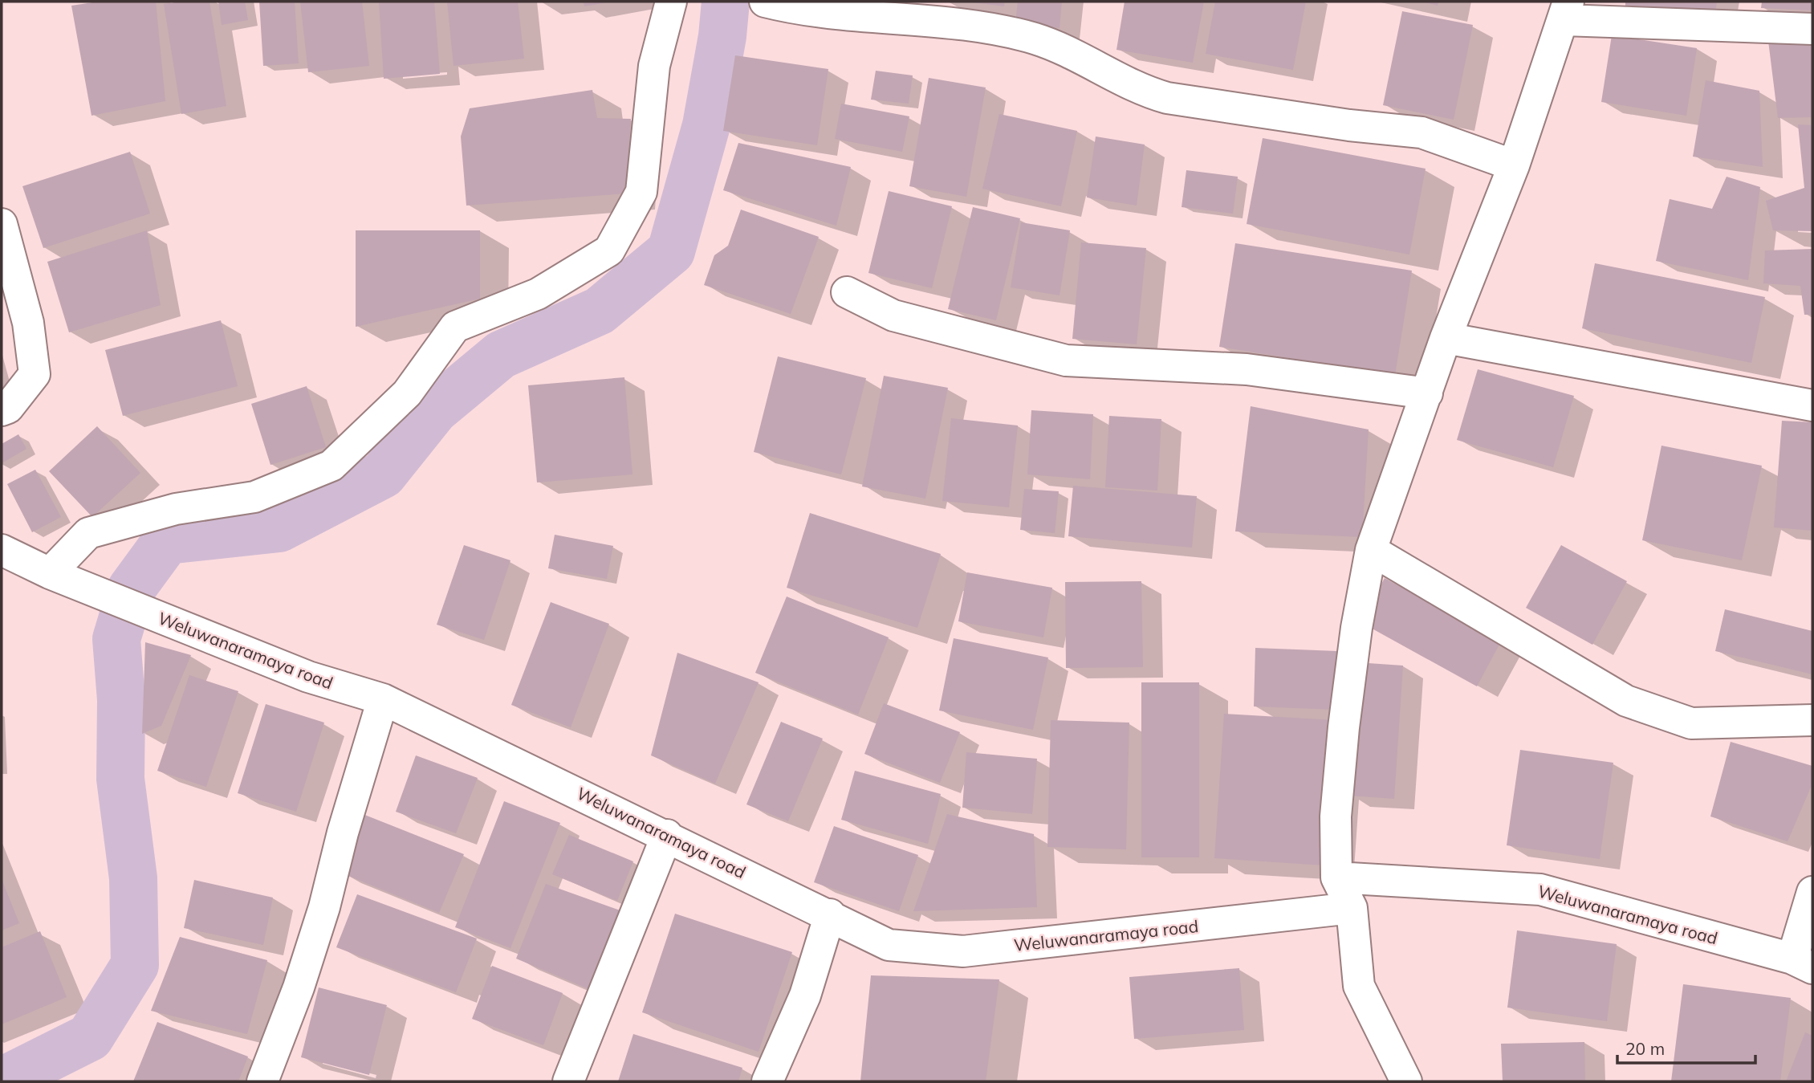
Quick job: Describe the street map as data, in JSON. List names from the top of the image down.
{
  "streets": {
    "street": ["Weluwanaramaya road"]
  },
  "scale_bar": "20 m"
}
